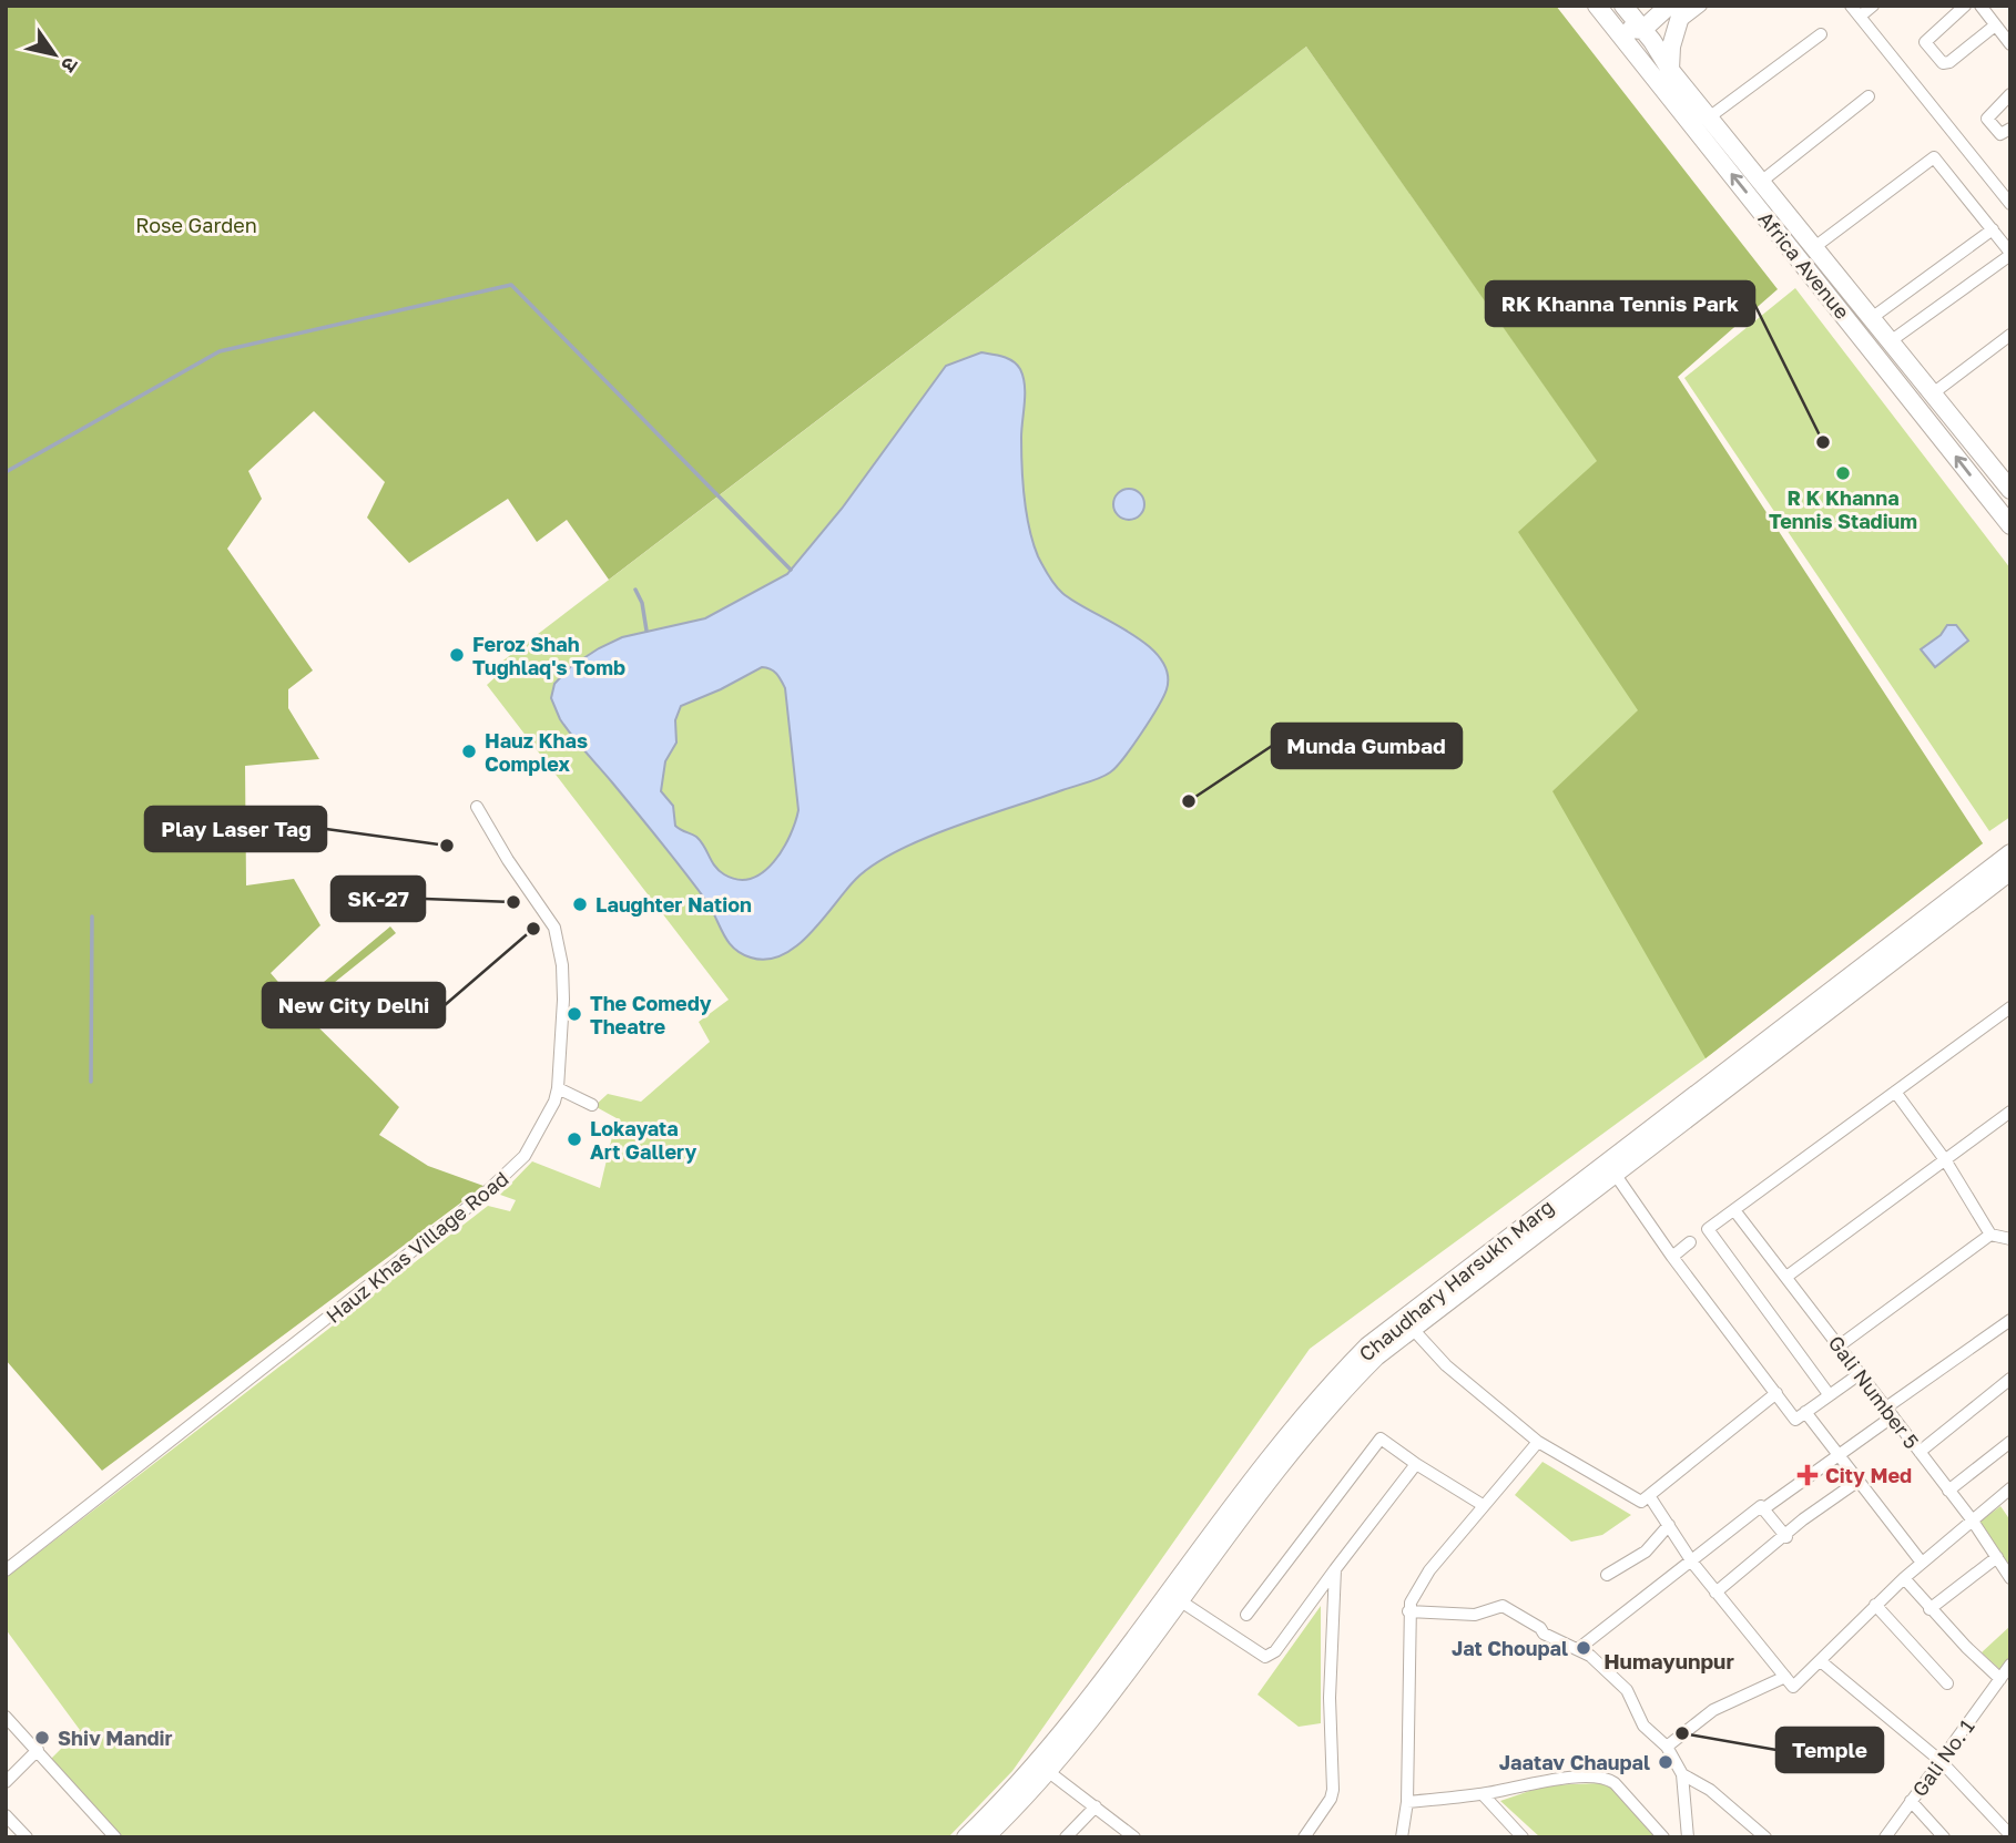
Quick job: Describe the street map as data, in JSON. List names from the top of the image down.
{
  "streets": {
    "street": [
      "Africa Avenue",
      "Hauz Khas Village Road",
      "Chaudhary Harsukh Marg",
      "Gali Number 5",
      "Gali No. 1"
    ]
  },
  "districts": ["Humayunpur"],
  "parks": ["Rose Garden"],
  "places": {
    "other": [
      "RK Khanna Tennis Park",
      "R K Khanna Tennis Stadium",
      "Feroz Shah Tughlaq's Tomb",
      "Hauz Khas Complex",
      "Munda Gumbad",
      "Play Laser Tag",
      "SK-27",
      "Laughter Nation",
      "New City Delhi",
      "The Comedy Theatre",
      "Lokayata Art Gallery",
      "Jat Choupal",
      "Temple",
      "Shiv Mandir",
      "Jaatav Chaupal"
    ],
    "health": ["City Med"]
  },
  "north": "bottom right"
}
